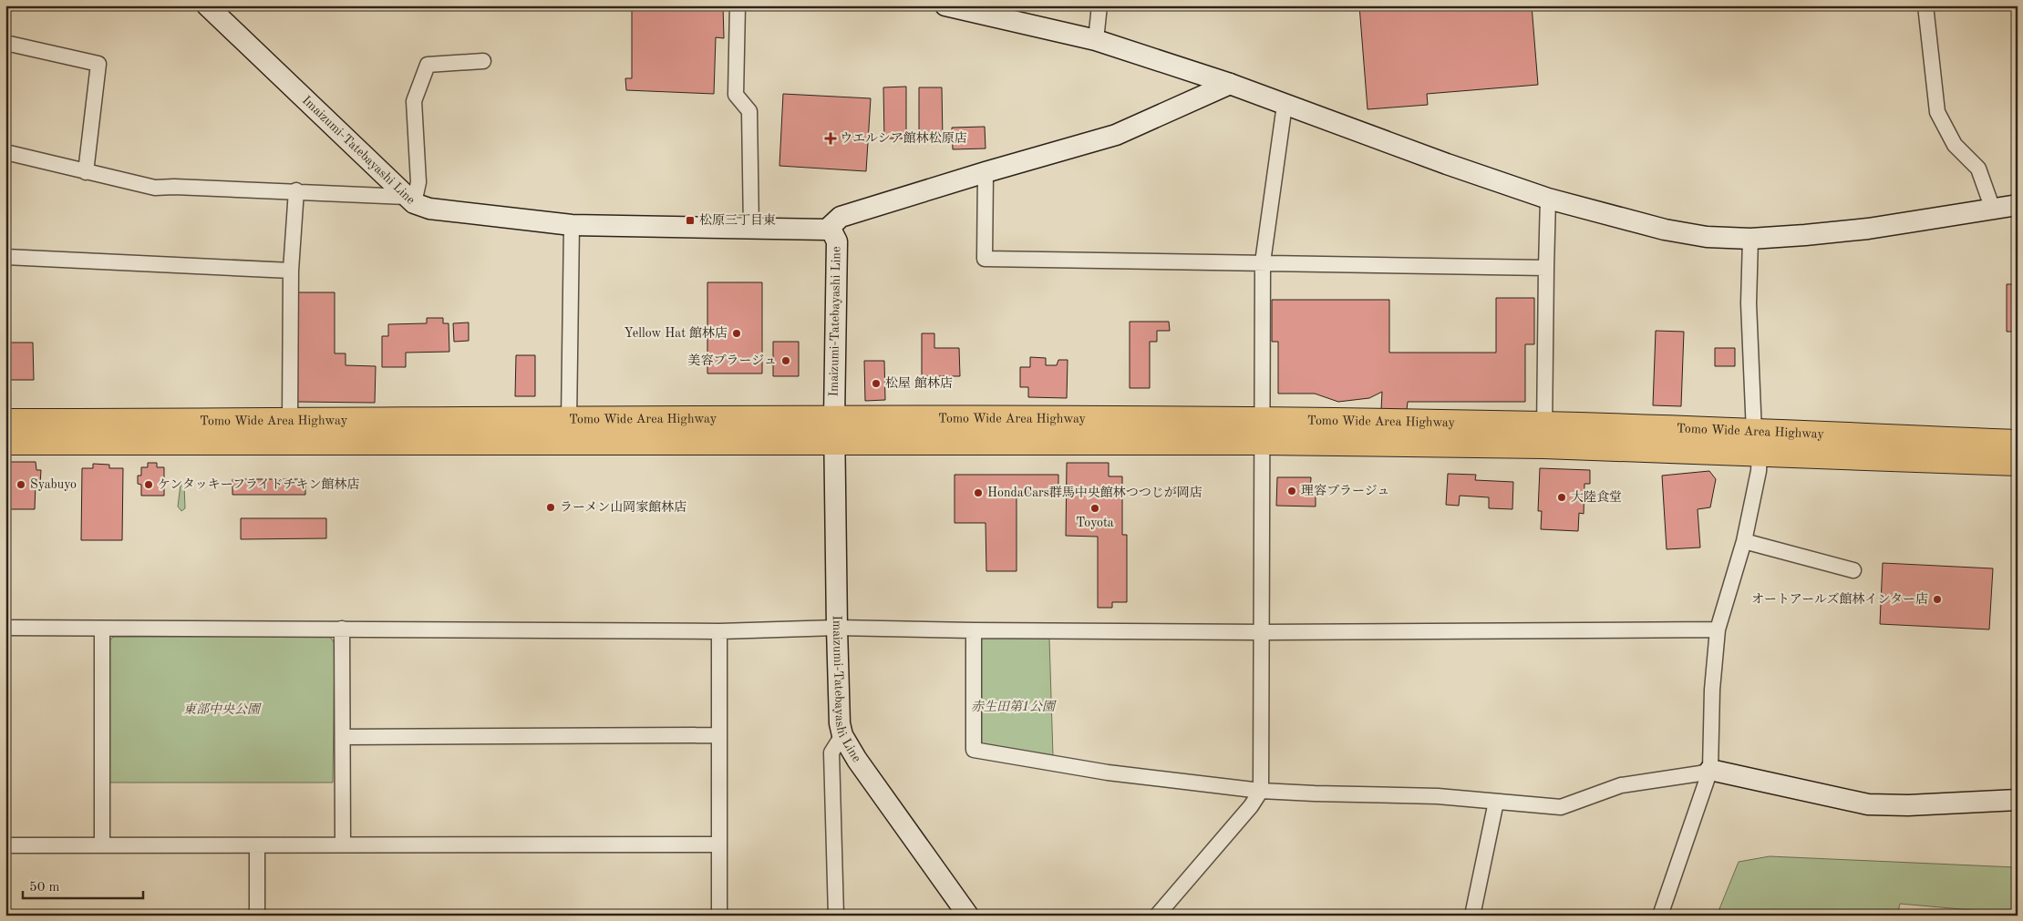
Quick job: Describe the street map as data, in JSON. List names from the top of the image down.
{
  "streets": {
    "highway": ["Tomo Wide Area Highway"],
    "street": ["Imaizumi-Tatebayashi Line"]
  },
  "crossings": [
    ["Imaizumi-Tatebayashi Line", "Tomo Wide Area Highway"]
  ],
  "parks": ["赤生田第1公園", "東部中央公園"],
  "places": {
    "health": ["ウエルシア館林松原店"],
    "transit": ["松原三丁目東"],
    "other": [
      "Yellow Hat 館林店",
      "美容プラージュ",
      "松屋 館林店",
      "Syabuyo",
      "ケンタッキーフライドチキン館林店",
      "理容プラージュ",
      "HondaCars群馬中央館林つつじが岡店",
      "大陸食堂",
      "ラーメン山岡家館林店",
      "Toyota",
      "オートアールズ館林インター店"
    ]
  },
  "scale_bar": "50 m"
}
